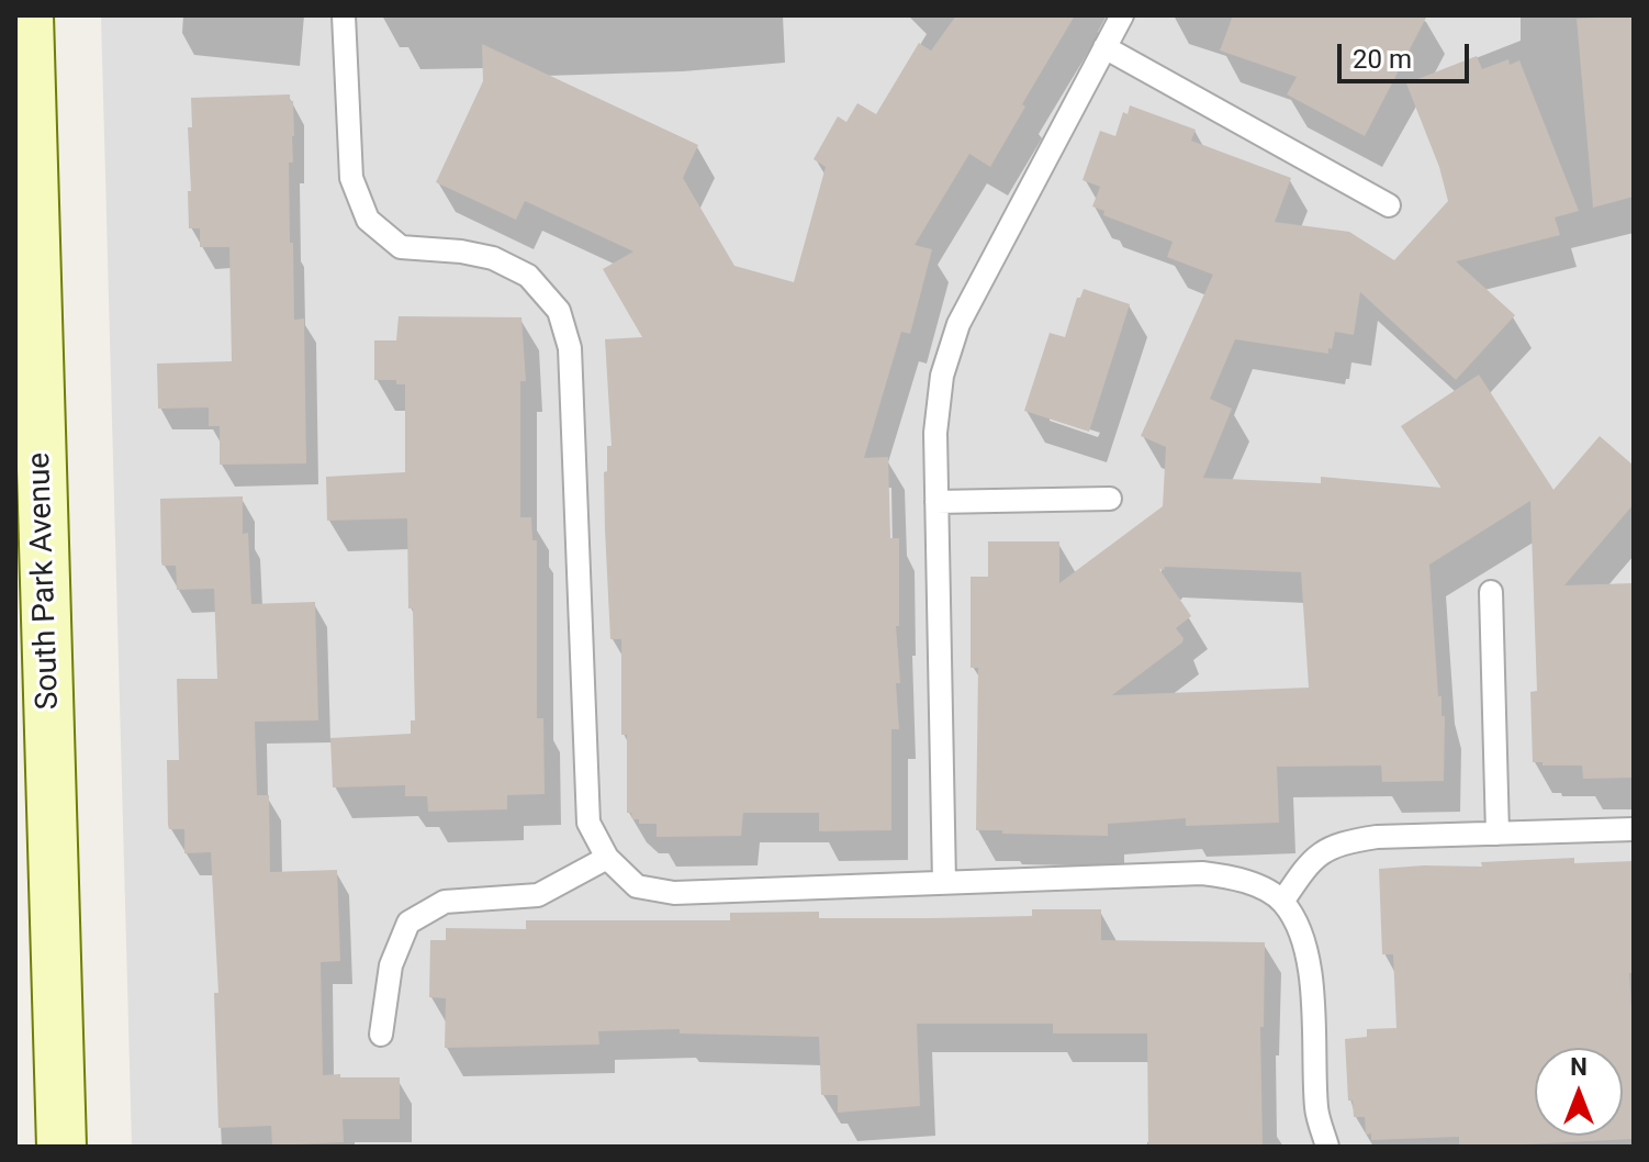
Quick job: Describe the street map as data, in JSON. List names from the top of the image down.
{
  "streets": {
    "street": ["South Park Avenue"]
  },
  "scale_bar": "20 m",
  "north": "top"
}
